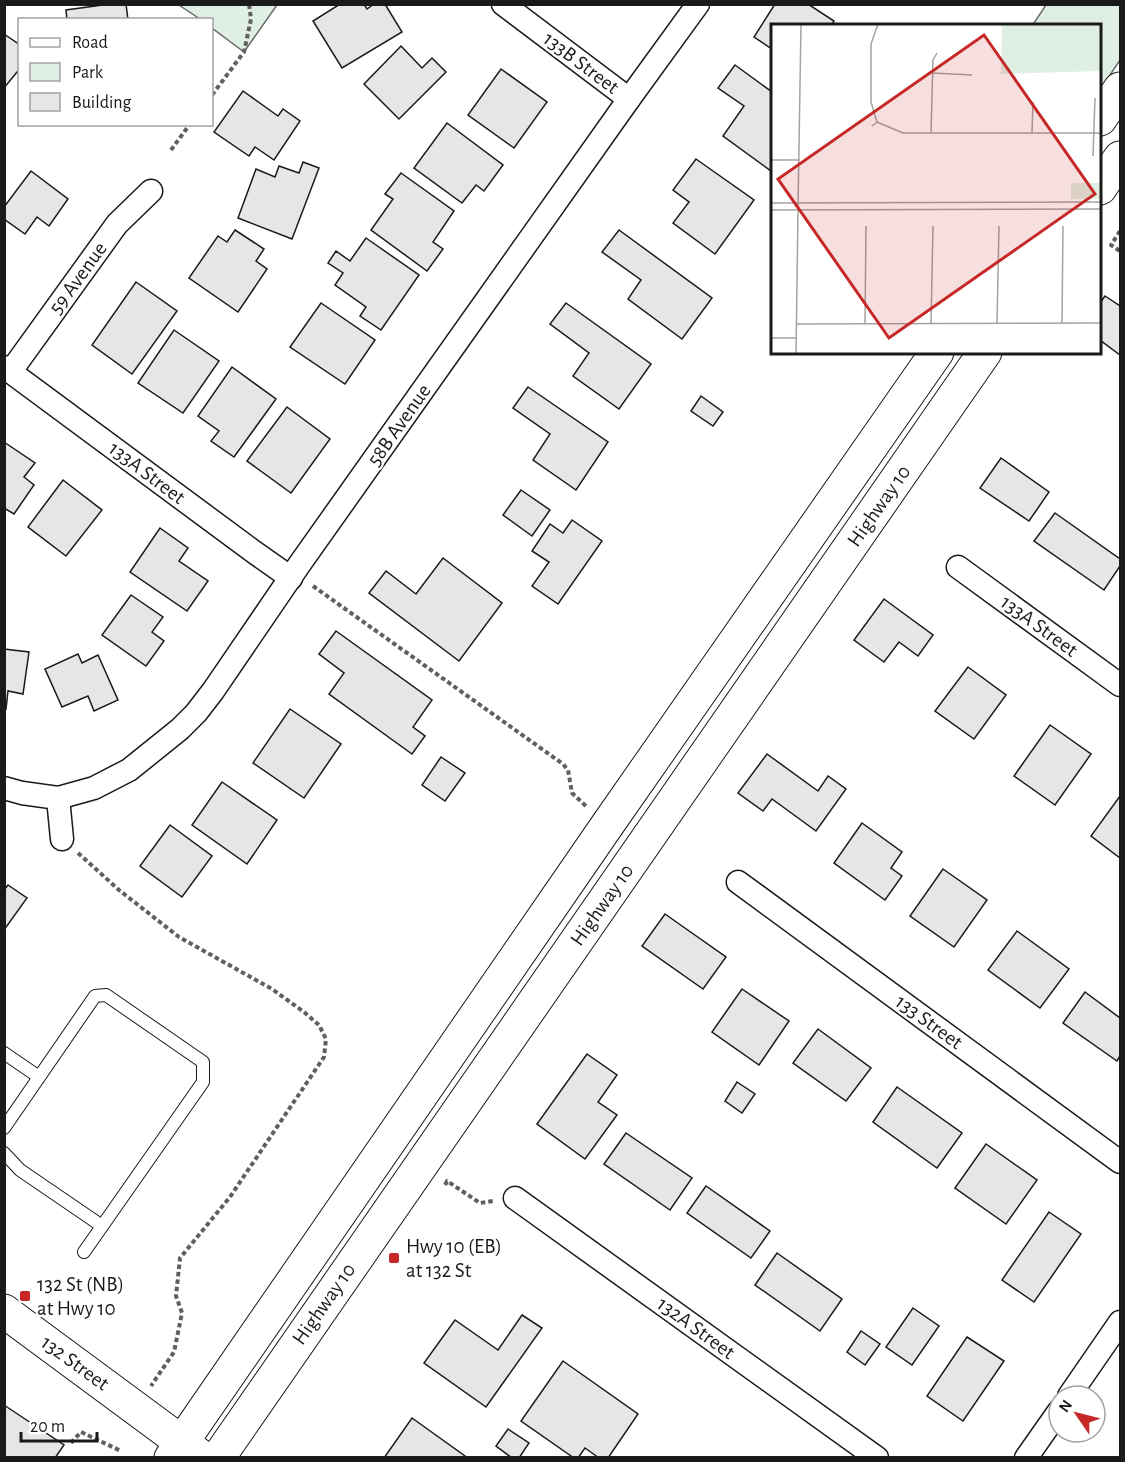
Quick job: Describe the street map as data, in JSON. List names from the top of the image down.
{
  "streets": {
    "main road": ["Highway 10", "132 Street"],
    "street": [
      "133B Street",
      "59 Avenue",
      "58B Avenue",
      "133A Street",
      "133 Street",
      "132A Street"
    ]
  },
  "crossings": [
    ["133B Street", "58B Avenue"],
    ["59 Avenue", "133A Street"],
    ["58B Avenue", "133A Street"],
    ["Highway 10", "132 Street"]
  ],
  "places": {
    "transit": ["Hwy 10 (EB) at 132 St", "132 St (NB) at Hwy 10"]
  },
  "legend": ["Road", "Park", "Building"],
  "scale_bar": "20 m",
  "north": "top left"
}
